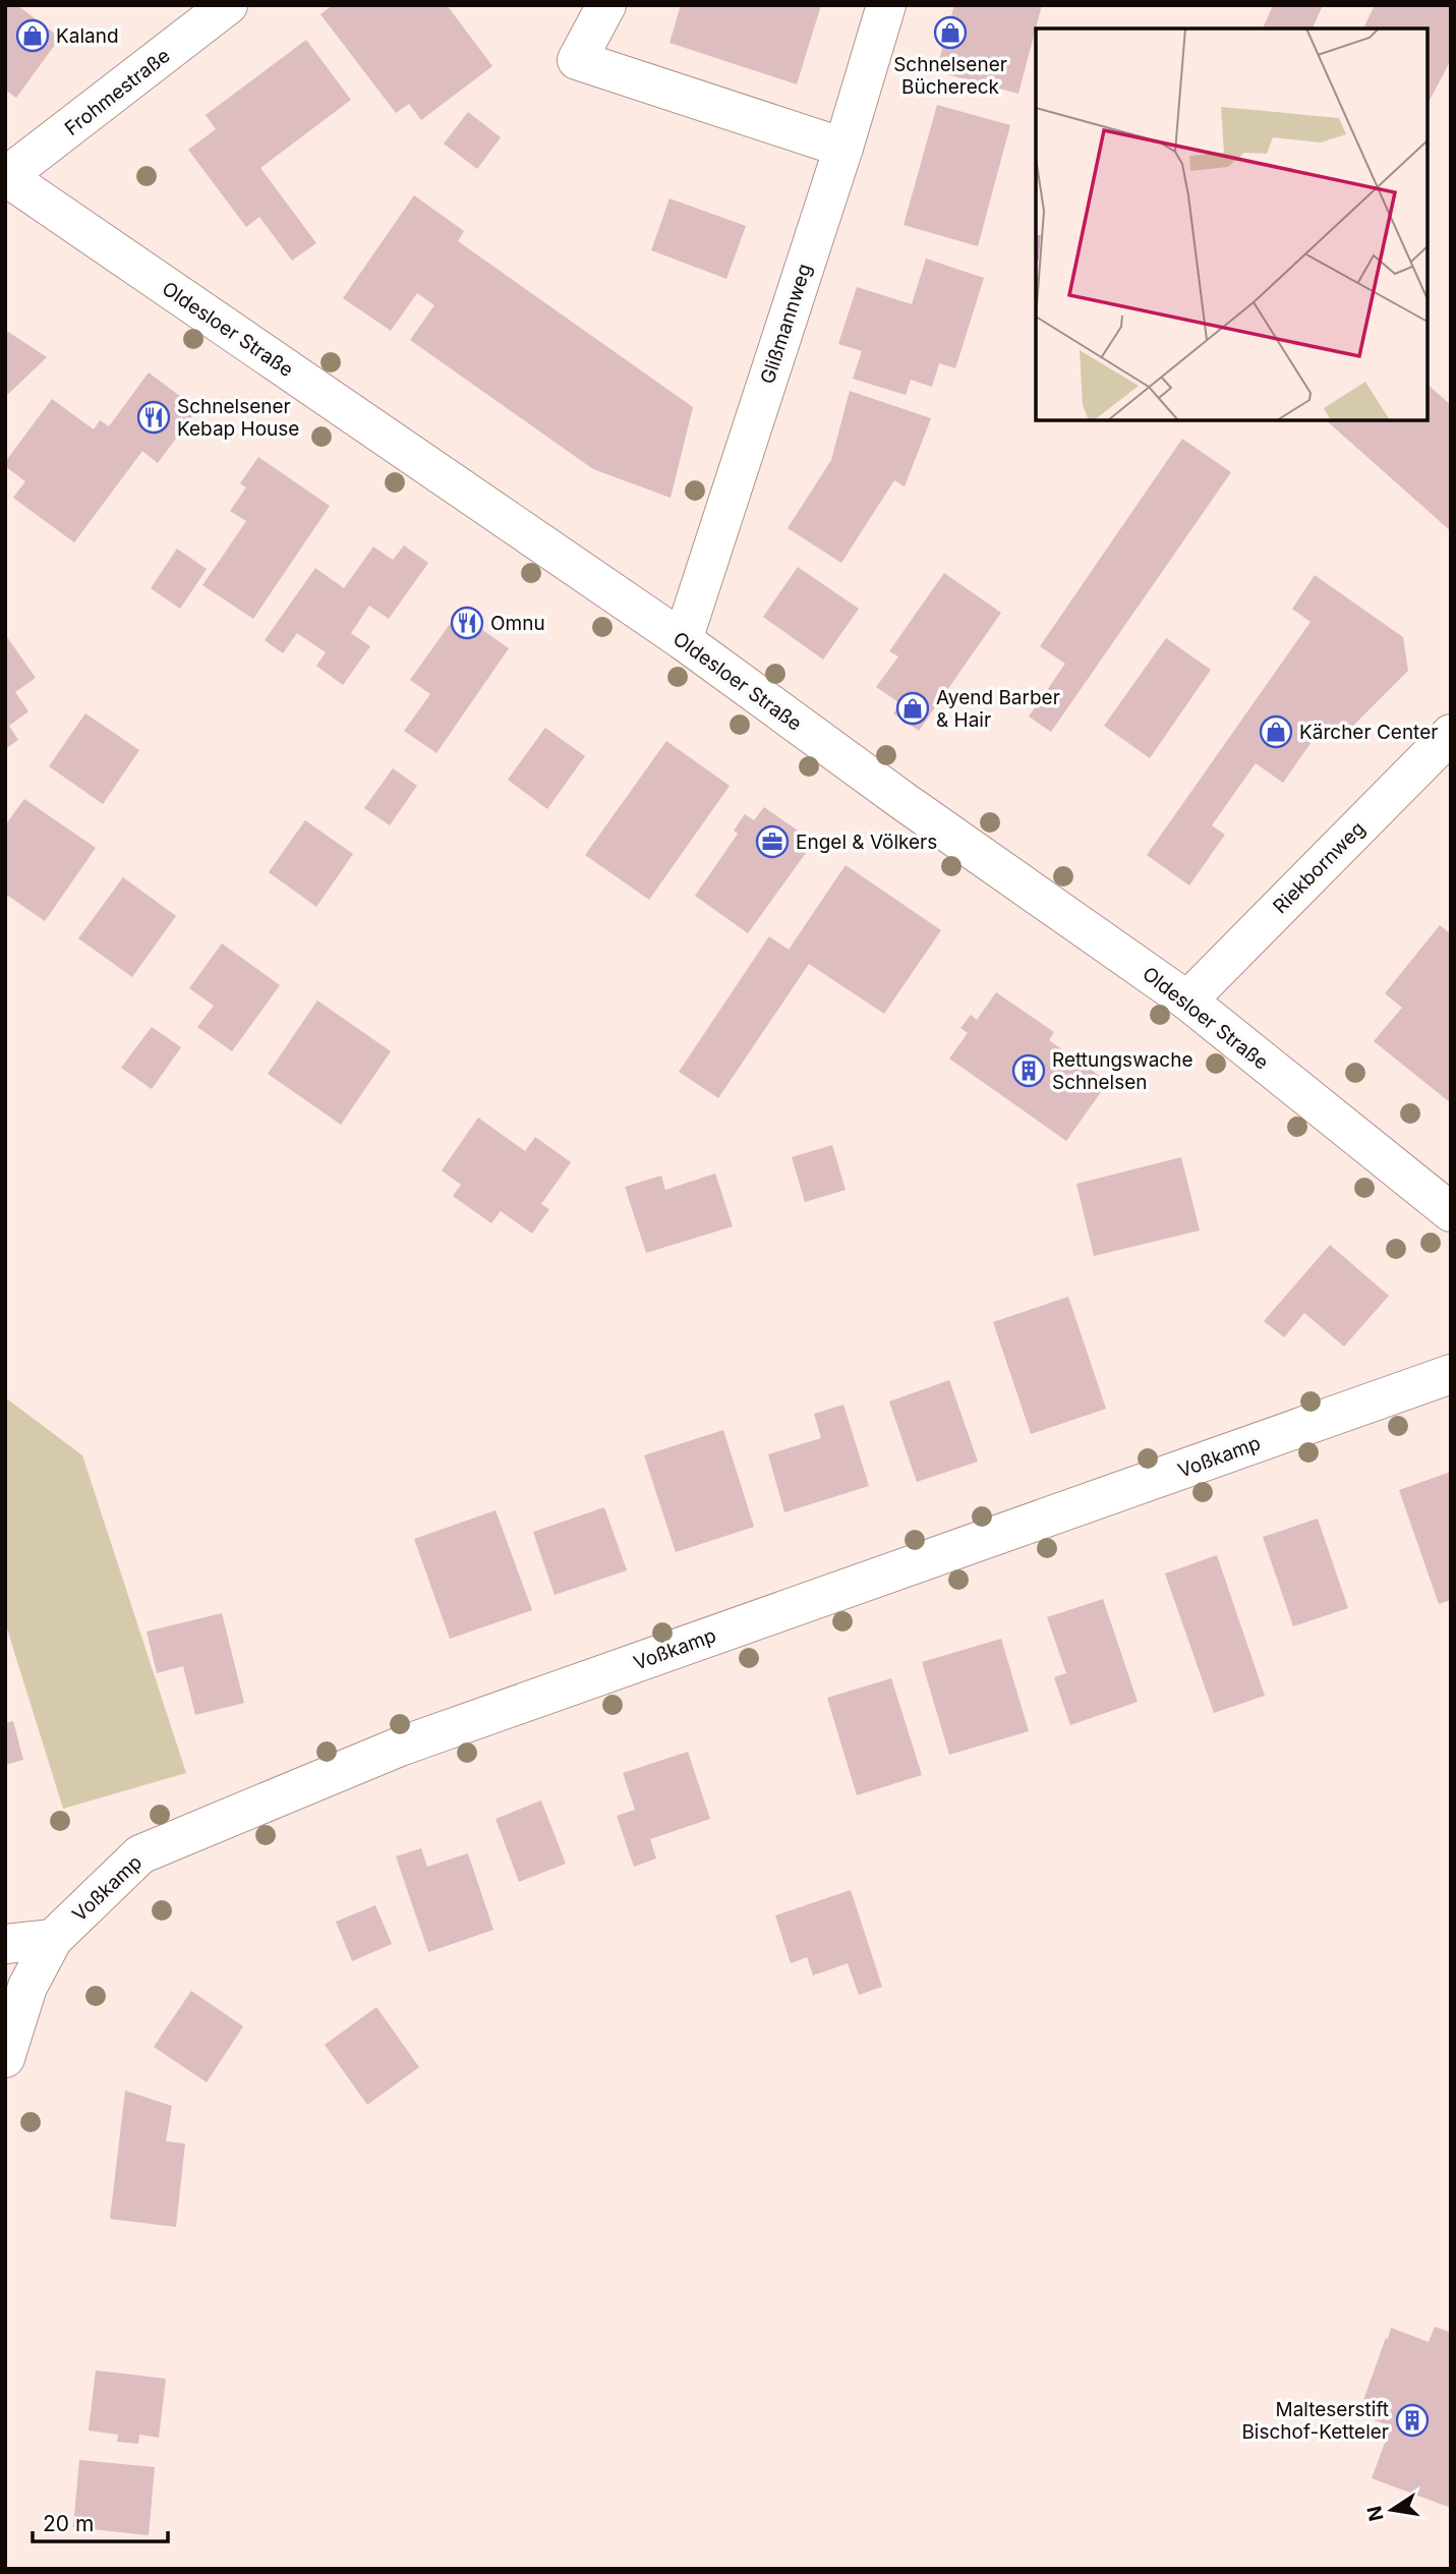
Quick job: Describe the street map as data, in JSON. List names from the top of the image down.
{
  "streets": {
    "street": [
      "Frohmestraße",
      "Glißmannweg",
      "Oldesloer Straße",
      "Riekbornweg",
      "Voßkamp"
    ]
  },
  "crossings": [
    ["Frohmestraße", "Oldesloer Straße"],
    ["Glißmannweg", "Oldesloer Straße"],
    ["Oldesloer Straße", "Riekbornweg"]
  ],
  "places": {
    "shop": [
      "Schnelsener Büchereck",
      "Kaland",
      "Ayend Barber & Hair",
      "Kärcher Center"
    ],
    "restaurant": ["Schnelsener Kebap House", "Omnu"],
    "office": ["Engel & Völkers"],
    "building": ["Rettungswache Schnelsen", "Malteserstift Bischof-Ketteler"]
  },
  "scale_bar": "20 m",
  "north": "left"
}
